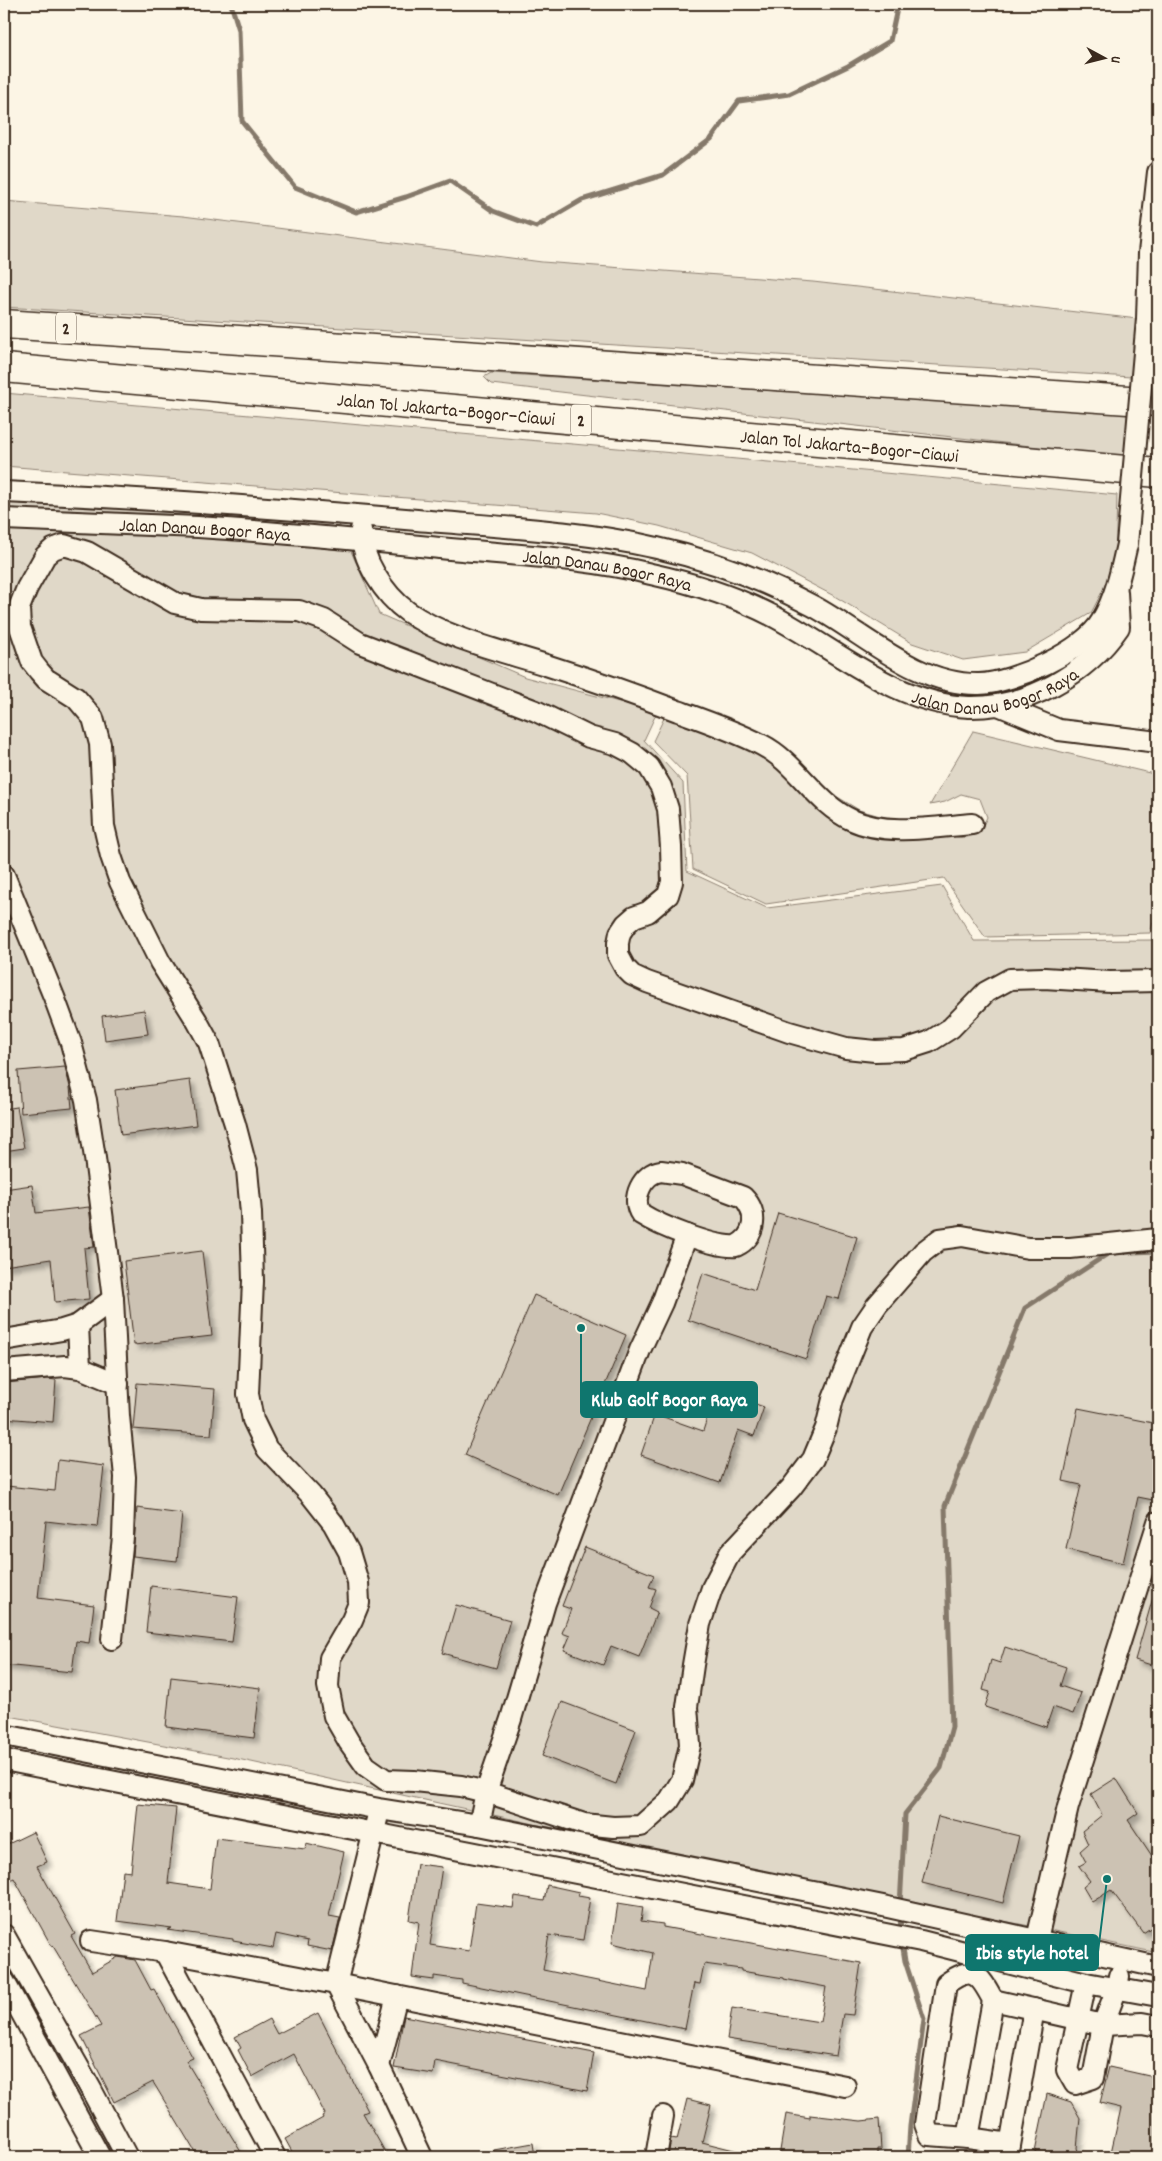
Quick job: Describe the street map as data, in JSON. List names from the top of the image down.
{
  "streets": {
    "highway": ["2", "Jalan Tol Jakarta–Bogor–Ciawi"],
    "street": ["Jalan Danau Bogor Raya"]
  },
  "places": ["Klub Golf Bogor Raya", "Ibis style hotel"],
  "north": "right"
}
